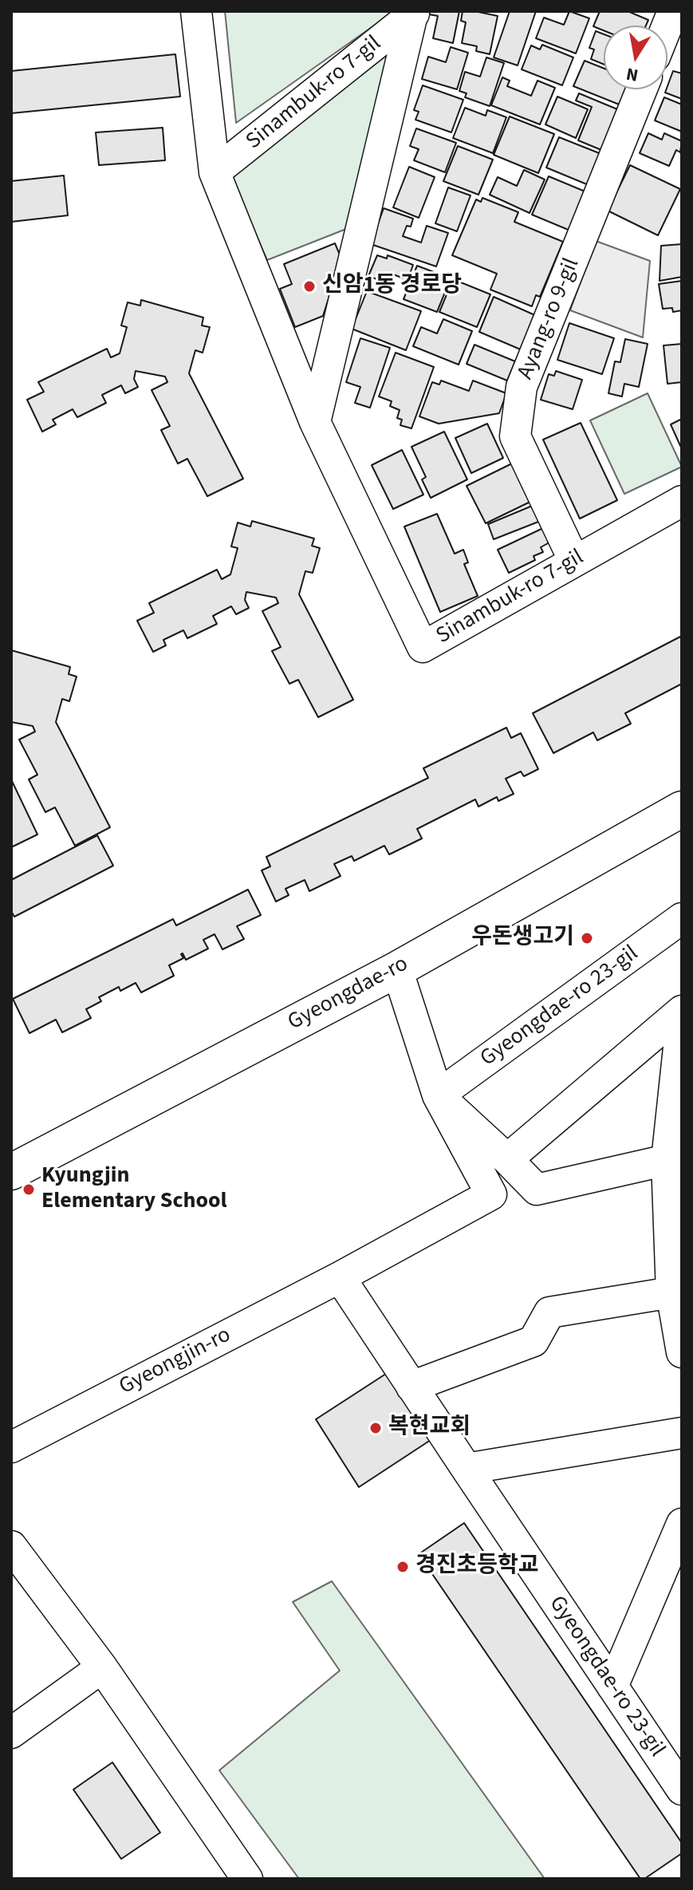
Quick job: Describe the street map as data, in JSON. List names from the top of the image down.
{
  "streets": {
    "main road": ["Gyeongdae-ro"],
    "street": [
      "Sinambuk-ro 7-gil",
      "Ayang-ro 9-gil",
      "Gyeongdae-ro 23-gil",
      "Gyeongjin-ro"
    ]
  },
  "crossings": [
    ["Sinambuk-ro 7-gil", "Ayang-ro 9-gil"],
    ["Gyeongdae-ro 23-gil", "Gyeongjin-ro"]
  ],
  "places": [
    "신암1동 경로당",
    "우돈생고기",
    "Kyungjin Elementary School",
    "복현교회",
    "경진초등학교"
  ],
  "north": "bottom"
}
